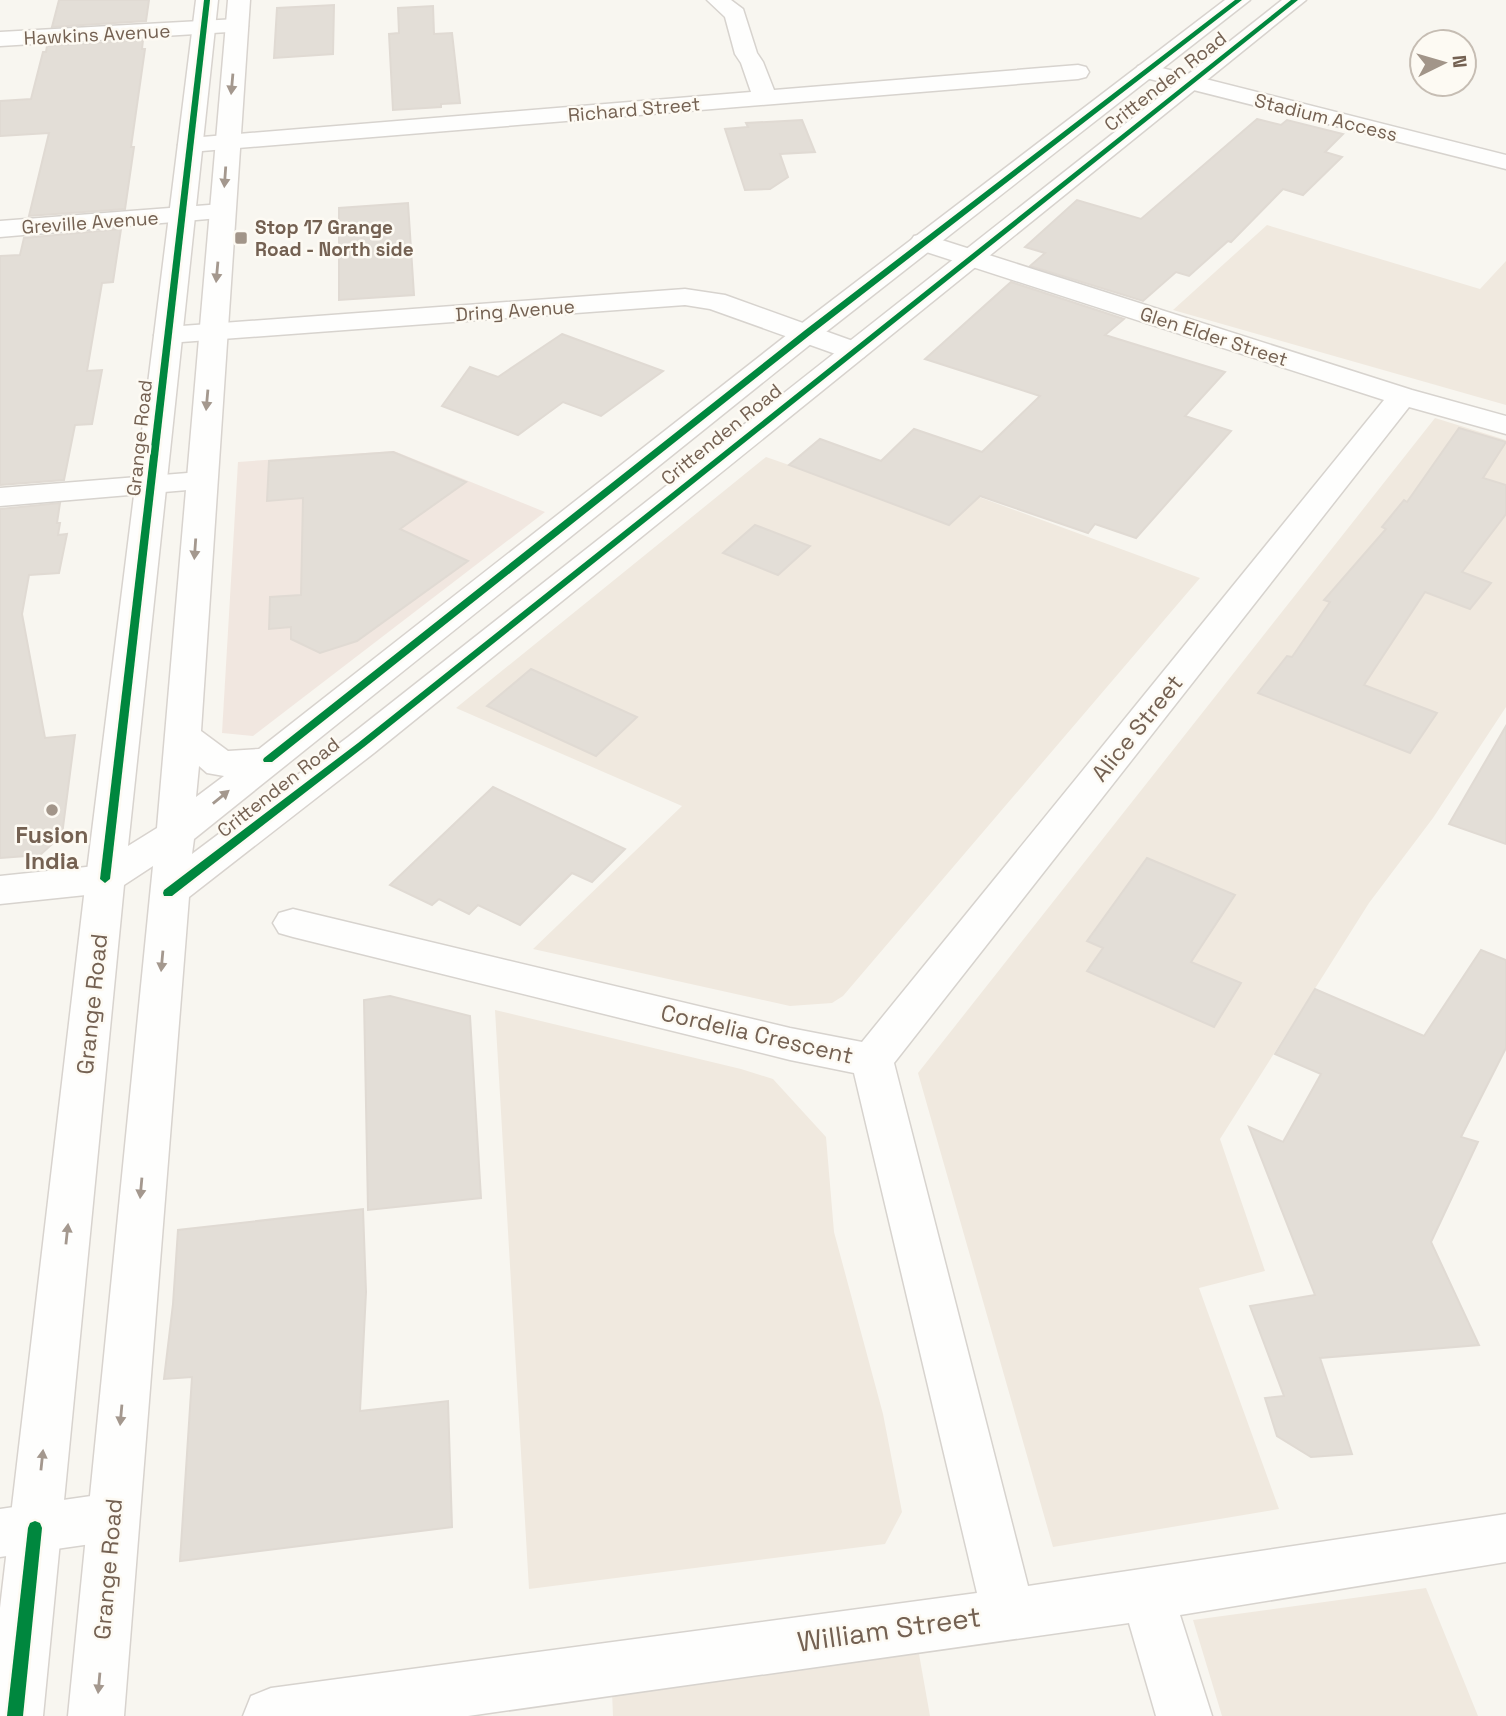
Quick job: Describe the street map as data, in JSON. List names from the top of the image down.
{
  "streets": {
    "main road": [
      "Hawkins Avenue",
      "Crittenden Road",
      "Richard Street",
      "Stadium Access",
      "Greville Avenue",
      "Dring Avenue",
      "Glen Elder Street",
      "Grange Road",
      "Alice Street",
      "Cordelia Crescent",
      "William Street"
    ]
  },
  "crossings": [
    ["Hawkins Avenue", "Grange Road"],
    ["Crittenden Road", "Stadium Access"],
    ["Crittenden Road", "Dring Avenue"],
    ["Crittenden Road", "Glen Elder Street"],
    ["Crittenden Road", "Grange Road"],
    ["Richard Street", "Grange Road"],
    ["Greville Avenue", "Grange Road"],
    ["Dring Avenue", "Grange Road"],
    ["Glen Elder Street", "Alice Street"],
    ["Alice Street", "Cordelia Crescent"],
    ["Cordelia Crescent", "William Street"]
  ],
  "places": {
    "transit": ["Stop 17 Grange Road - North side"],
    "other": ["Fusion India"]
  },
  "north": "right"
}
